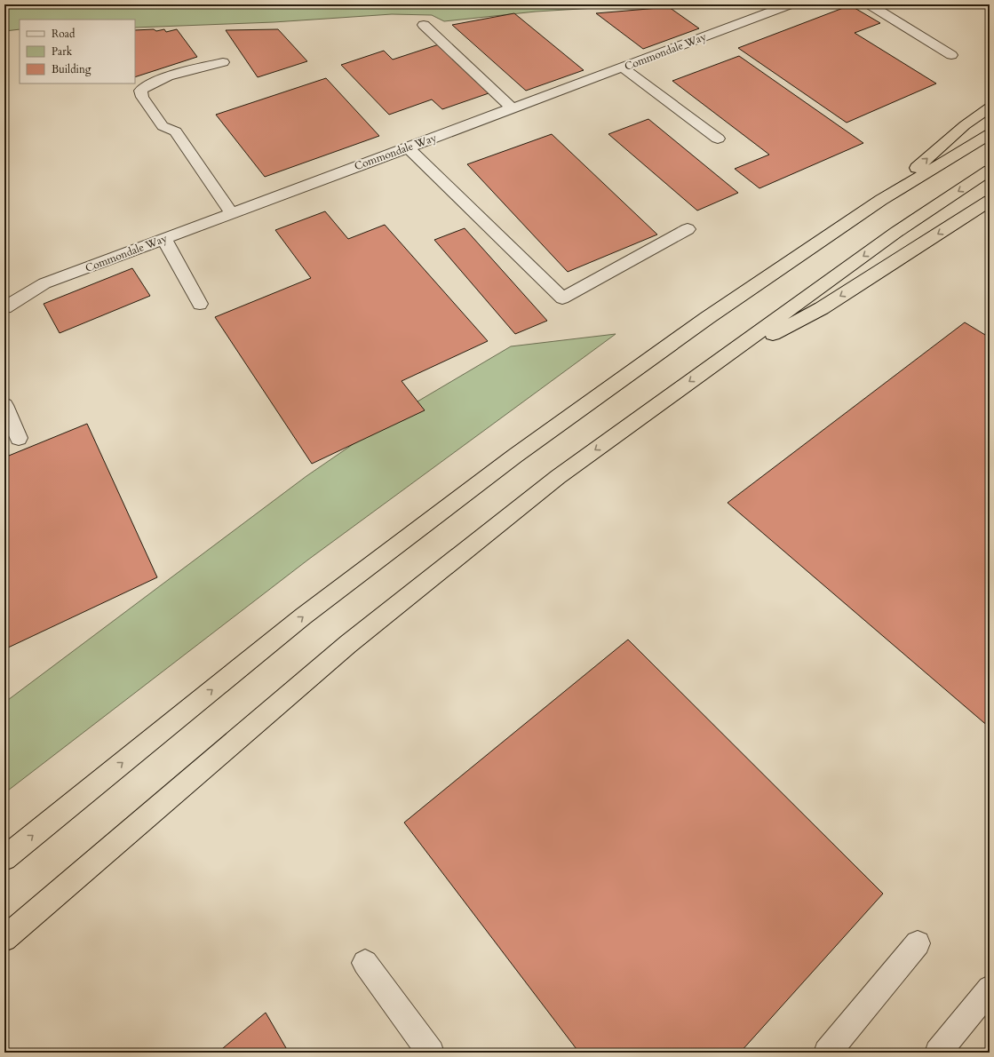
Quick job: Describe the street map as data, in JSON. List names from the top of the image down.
{
  "streets": {
    "street": ["Commondale Way"]
  },
  "legend": ["Road", "Park", "Building"]
}
